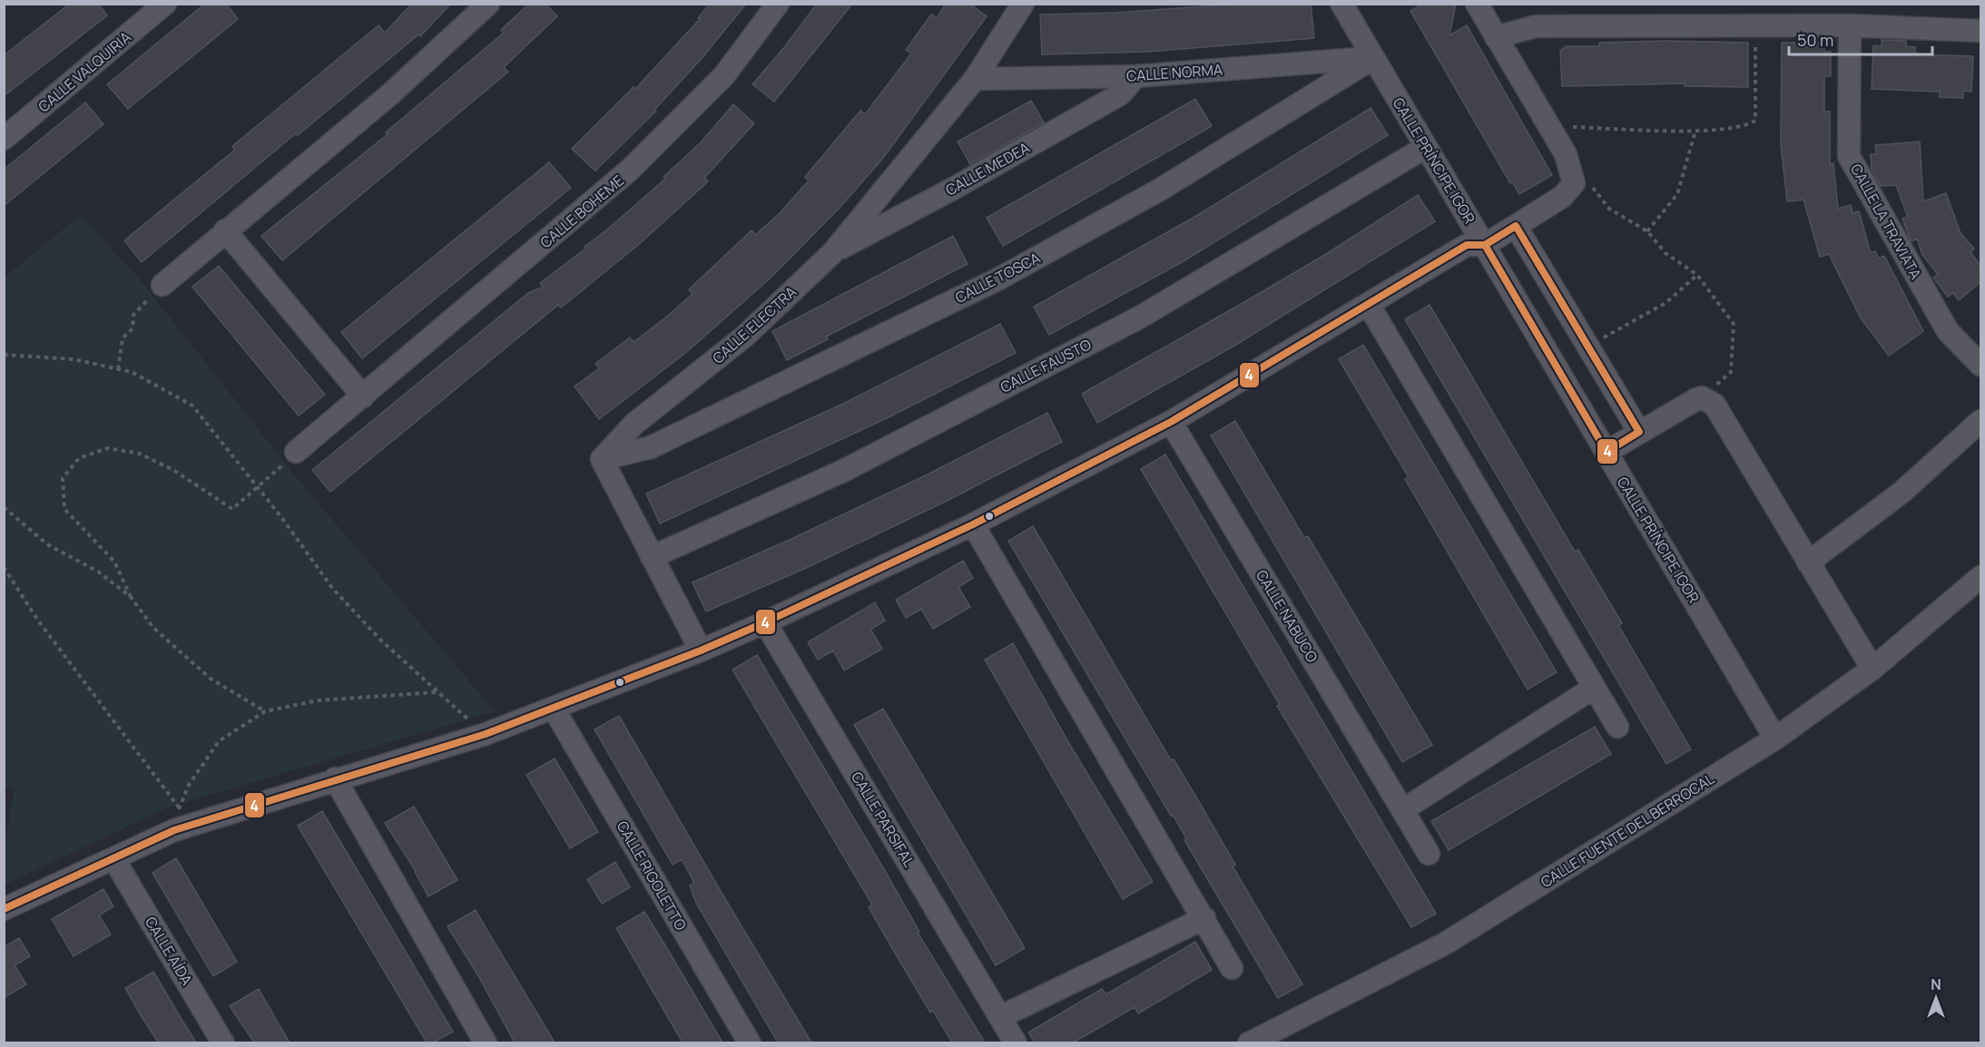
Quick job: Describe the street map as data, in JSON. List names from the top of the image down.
{
  "streets": {
    "street": [
      "CALLE VALQUIRIA",
      "CALLE NORMA",
      "CALLE PRÍNCIPE IGOR",
      "CALLE MEDEA",
      "CALLE BOHEME",
      "CALLE LA TRAVIATA",
      "CALLE TOSCA",
      "CALLE ELECTRA",
      "CALLE FAUSTO",
      "CALLE NABUCO",
      "CALLE PARSIFAL",
      "CALLE FUENTE DEL BERROCAL",
      "CALLE RIGOLETTO",
      "CALLE AÍDA"
    ]
  },
  "crossings": [
    ["CALLE NORMA", "CALLE PRÍNCIPE IGOR"],
    ["CALLE NORMA", "CALLE MEDEA"],
    ["CALLE NORMA", "CALLE TOSCA"],
    ["CALLE NORMA", "CALLE ELECTRA"],
    ["CALLE PRÍNCIPE IGOR", "CALLE TOSCA"],
    ["CALLE PRÍNCIPE IGOR", "CALLE FAUSTO"],
    ["CALLE PRÍNCIPE IGOR", "CALLE FUENTE DEL BERROCAL"],
    ["CALLE MEDEA", "CALLE ELECTRA"],
    ["CALLE TOSCA", "CALLE ELECTRA"]
  ],
  "lines": ["transit line 4"],
  "scale_bar": "50 m",
  "north": "top"
}
